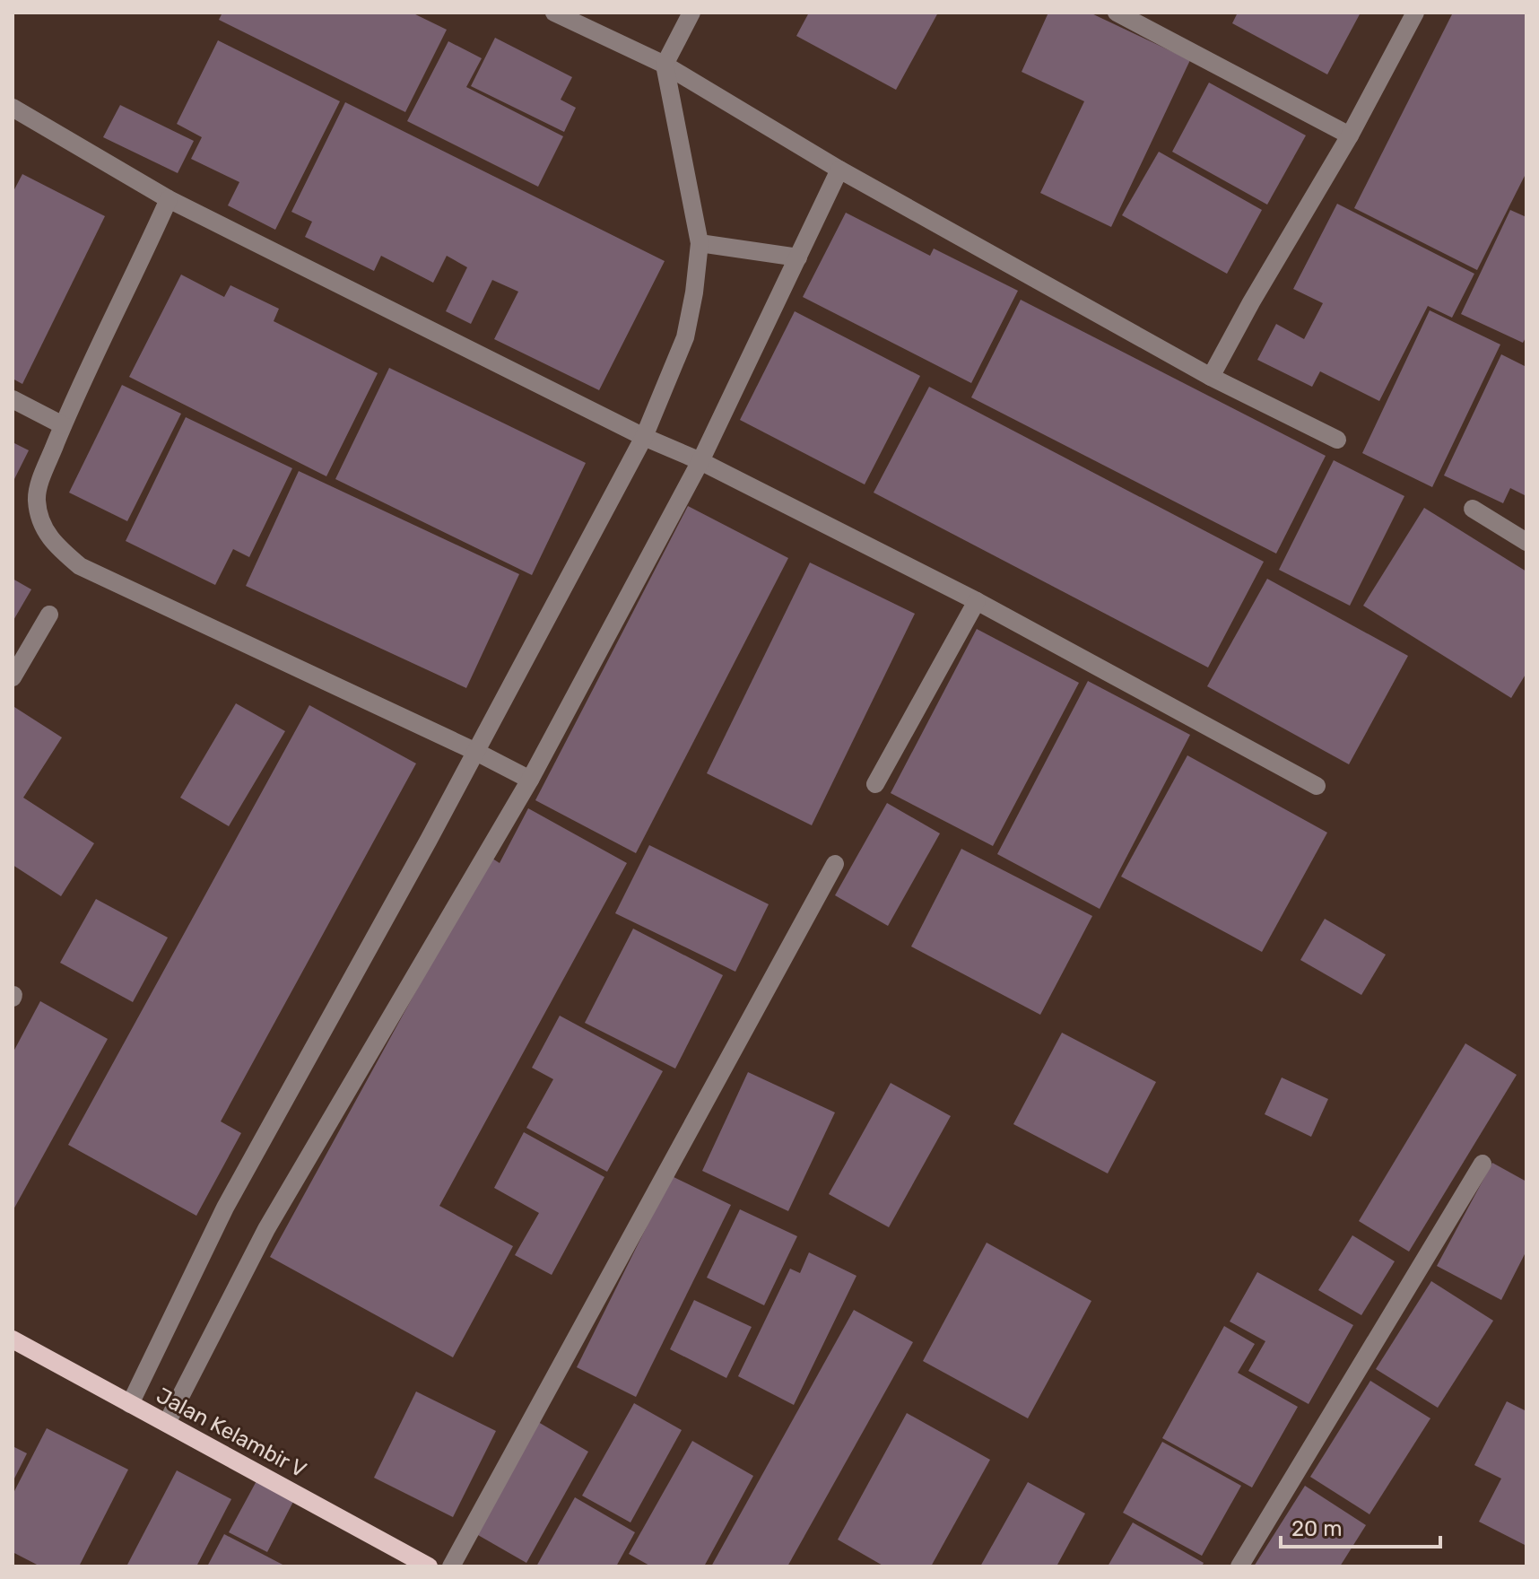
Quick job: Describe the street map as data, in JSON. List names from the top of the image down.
{
  "streets": {
    "main road": ["Jalan Kelambir V"]
  },
  "scale_bar": "20 m"
}
